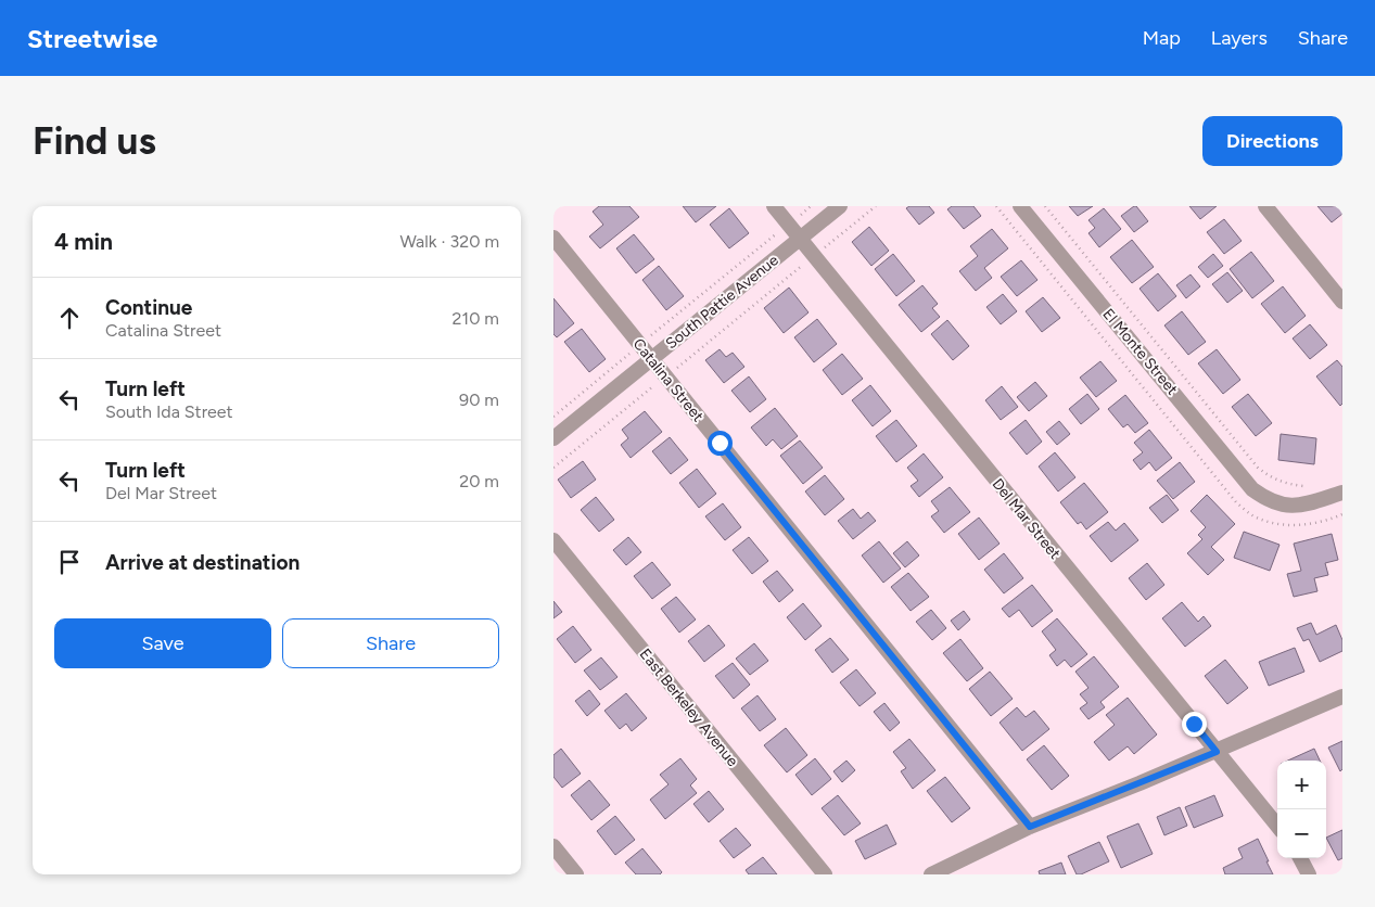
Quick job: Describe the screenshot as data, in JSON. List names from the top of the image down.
{
  "streets": {
    "street": [
      "South Pattie Avenue",
      "El Monte Street",
      "Catalina Street",
      "Del Mar Street",
      "East Berkeley Avenue"
    ]
  },
  "crossings": [
    ["South Pattie Avenue", "Catalina Street"],
    ["South Pattie Avenue", "Del Mar Street"]
  ],
  "page": {
    "header": "Streetwise",
    "nav": ["Map", "Layers", "Share"],
    "buttons": [
      "Directions",
      ["Save", "Share"]
    ],
    "title": "Find us",
    "heading": ["4 min", "Walk · 320 m"],
    "list": [
      ["Continue", "Catalina Street", "210 m"],
      ["Turn left", "South Ida Street", "90 m"],
      ["Turn left", "Del Mar Street", "20 m"],
      "Arrive at destination"
    ],
    "map_buttons": ["+", "−"]
  }
}
